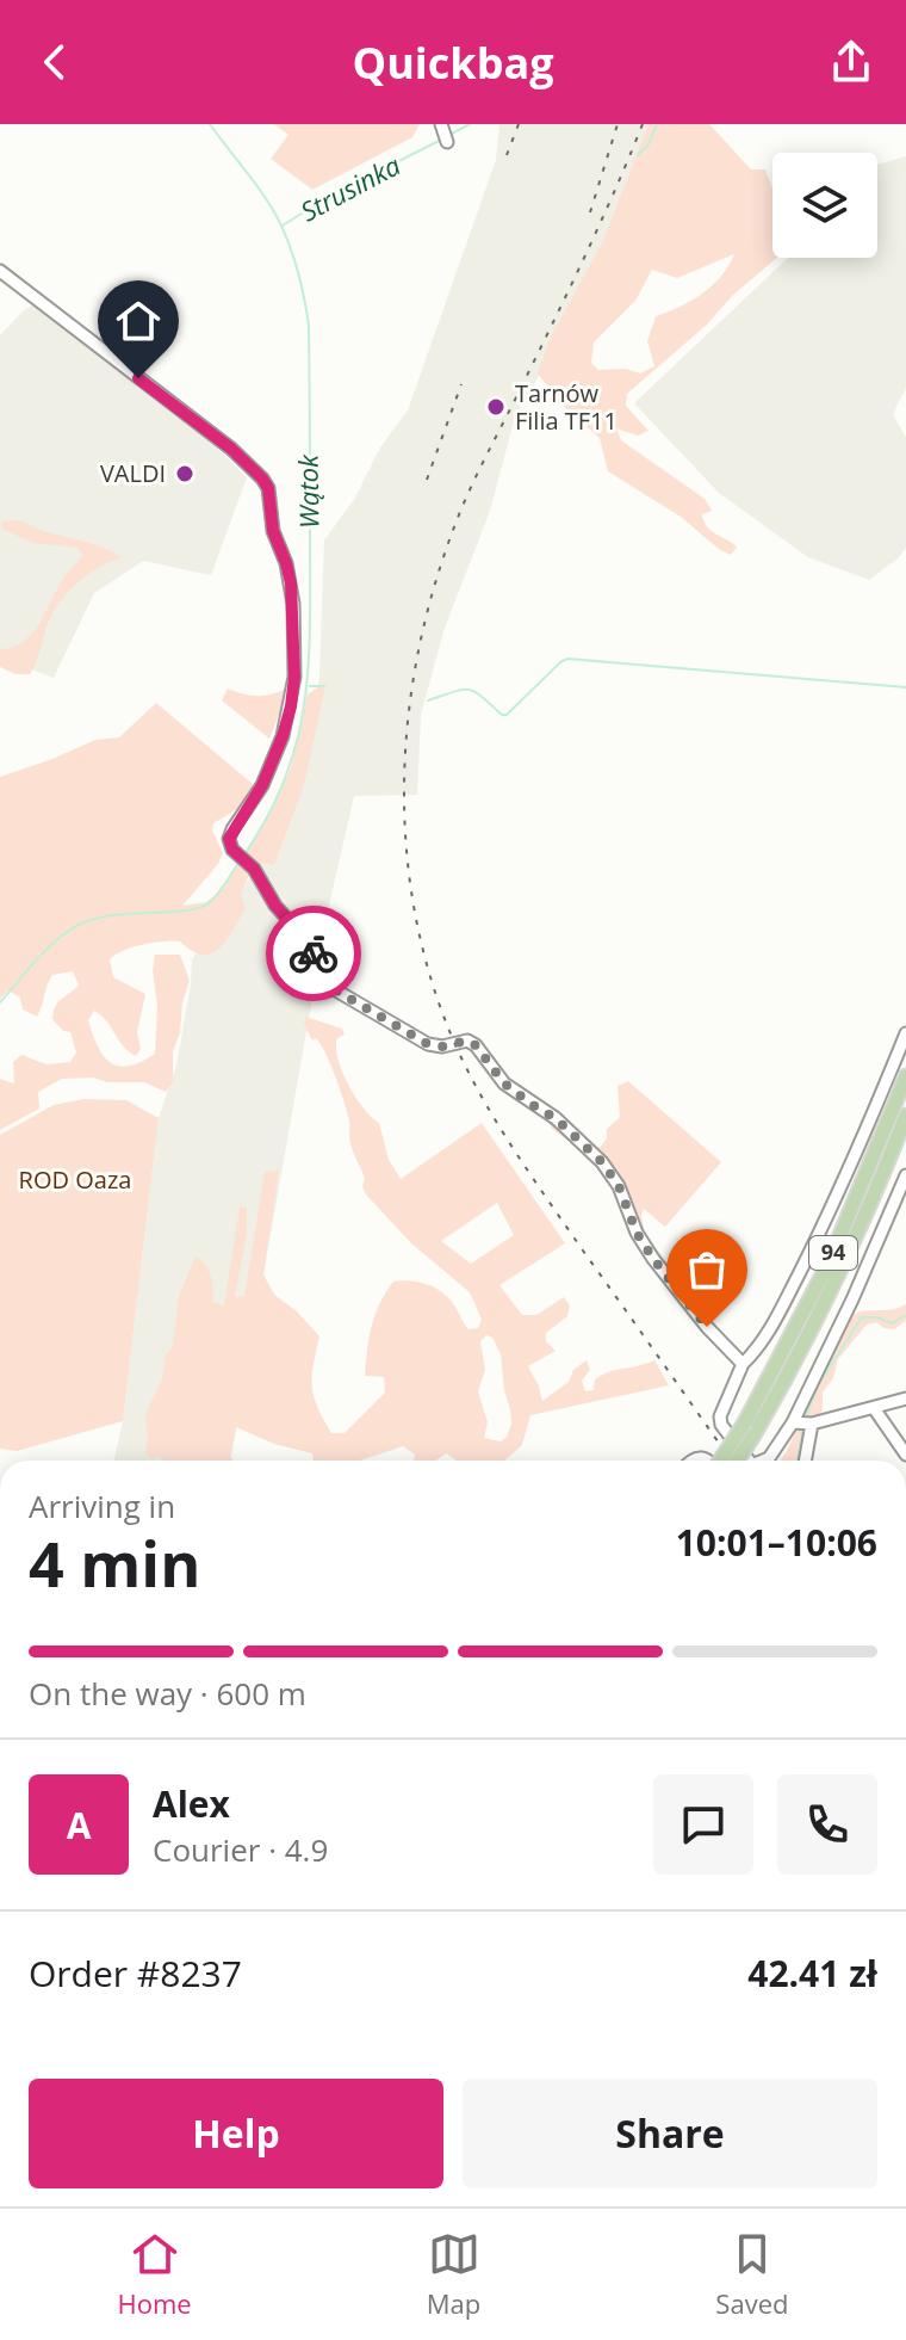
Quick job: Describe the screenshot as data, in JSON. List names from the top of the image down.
{
  "streets": {
    "main road": ["94"]
  },
  "water": ["Strusinka", "Wątok"],
  "parks": ["ROD Oaza"],
  "places": ["Tarnów Filia TF11", "VALDI"],
  "page": {
    "header": "Quickbag",
    "heading": ["4 min", "Arriving in", "10:01–10:06"],
    "panel": [
      "Alex",
      "Courier · 4.9",
      "Order #8237",
      "42.41 zł"
    ],
    "bar": "On the way · 600 m",
    "round": "A",
    "buttons": ["Help", "Share"],
    "tabs": ["Home", "Map", "Saved"]
  }
}
